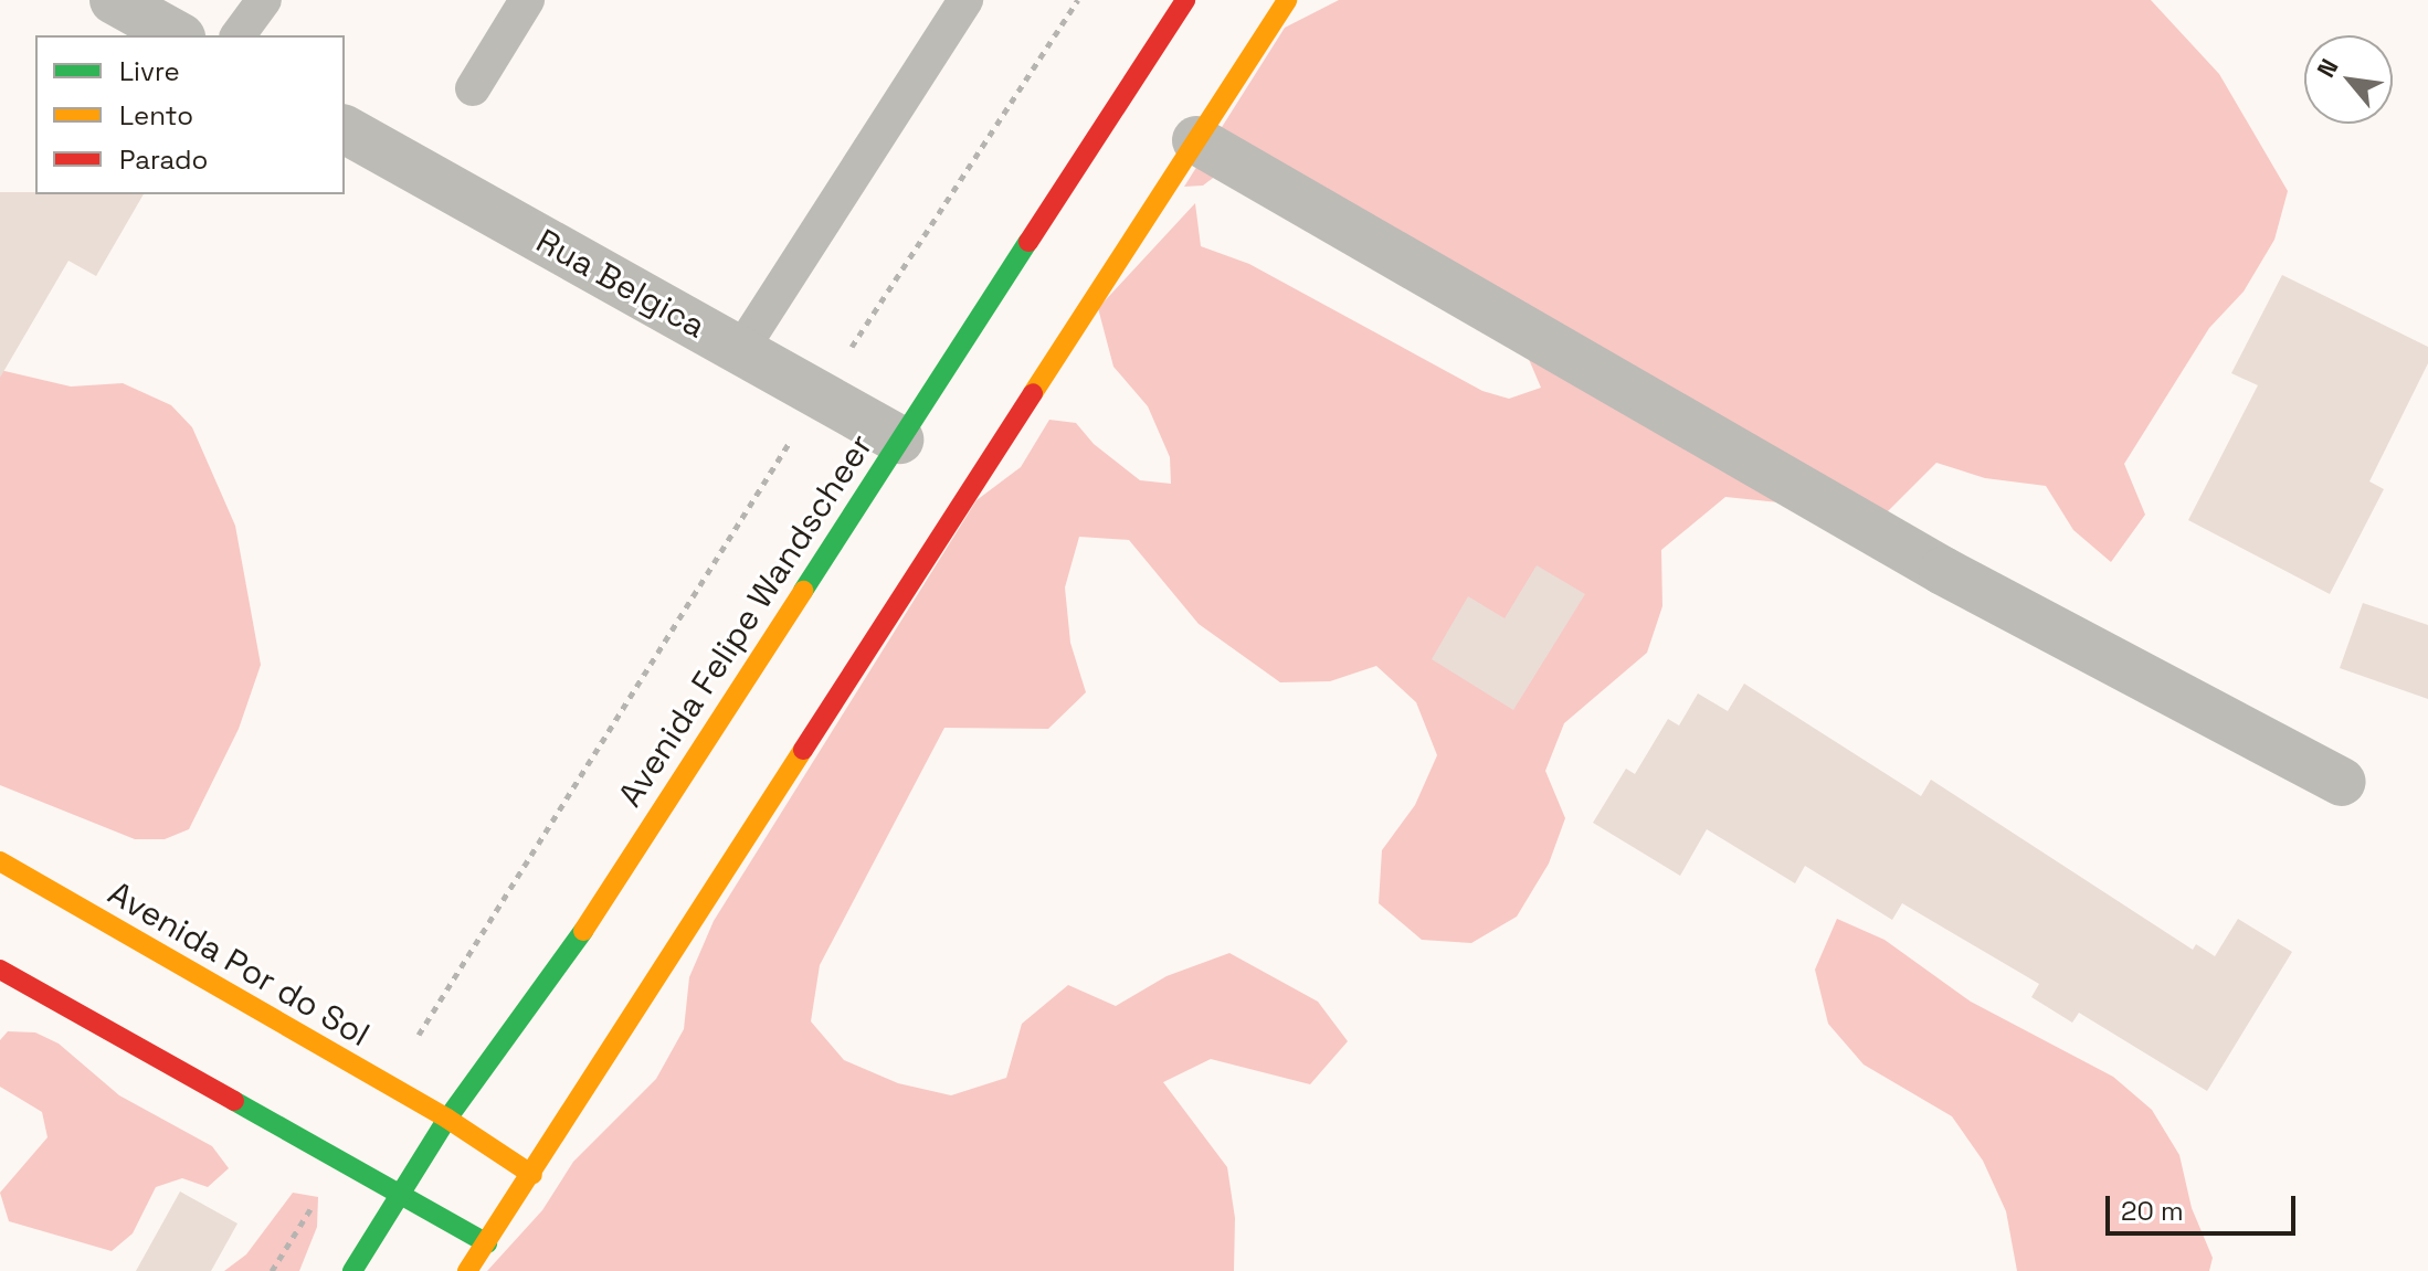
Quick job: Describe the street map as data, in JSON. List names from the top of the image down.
{
  "streets": {
    "main road": ["Avenida Felipe Wandscheer", "Avenida Por do Sol"],
    "street": ["Rua Belgica"]
  },
  "crossings": [
    ["Rua Belgica", "Avenida Felipe Wandscheer"],
    ["Avenida Felipe Wandscheer", "Avenida Por do Sol"]
  ],
  "legend": ["Livre", "Lento", "Parado"],
  "scale_bar": "20 m",
  "north": "top left"
}
